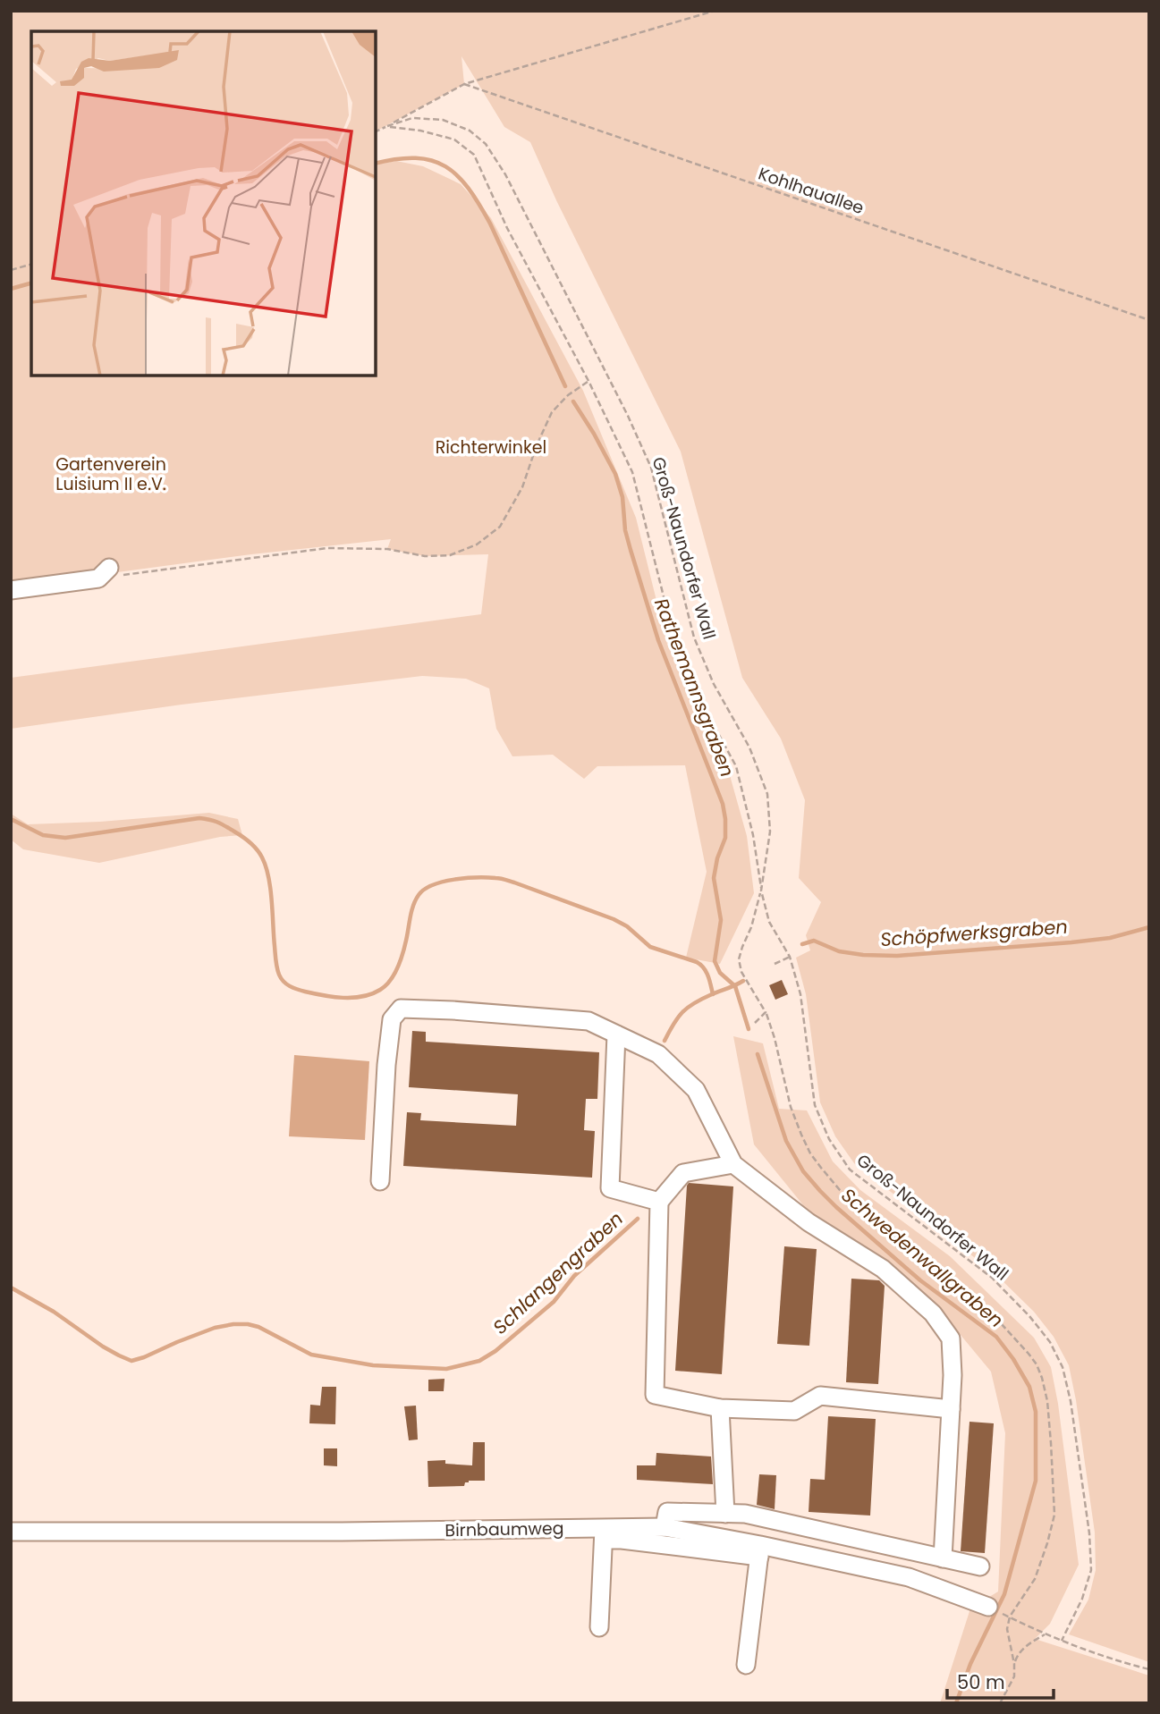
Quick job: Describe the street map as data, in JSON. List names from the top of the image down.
{
  "streets": {
    "street": ["Birnbaumweg"],
    "path": ["Kohlhauallee", "Groß-Naundorfer Wall"]
  },
  "water": [
    "Rathemannsgraben",
    "Schöpfwerksgraben",
    "Schwedenwallgraben",
    "Schlangengraben"
  ],
  "parks": ["Richterwinkel", "Gartenverein Luisium II e.V."],
  "scale_bar": "50 m"
}
